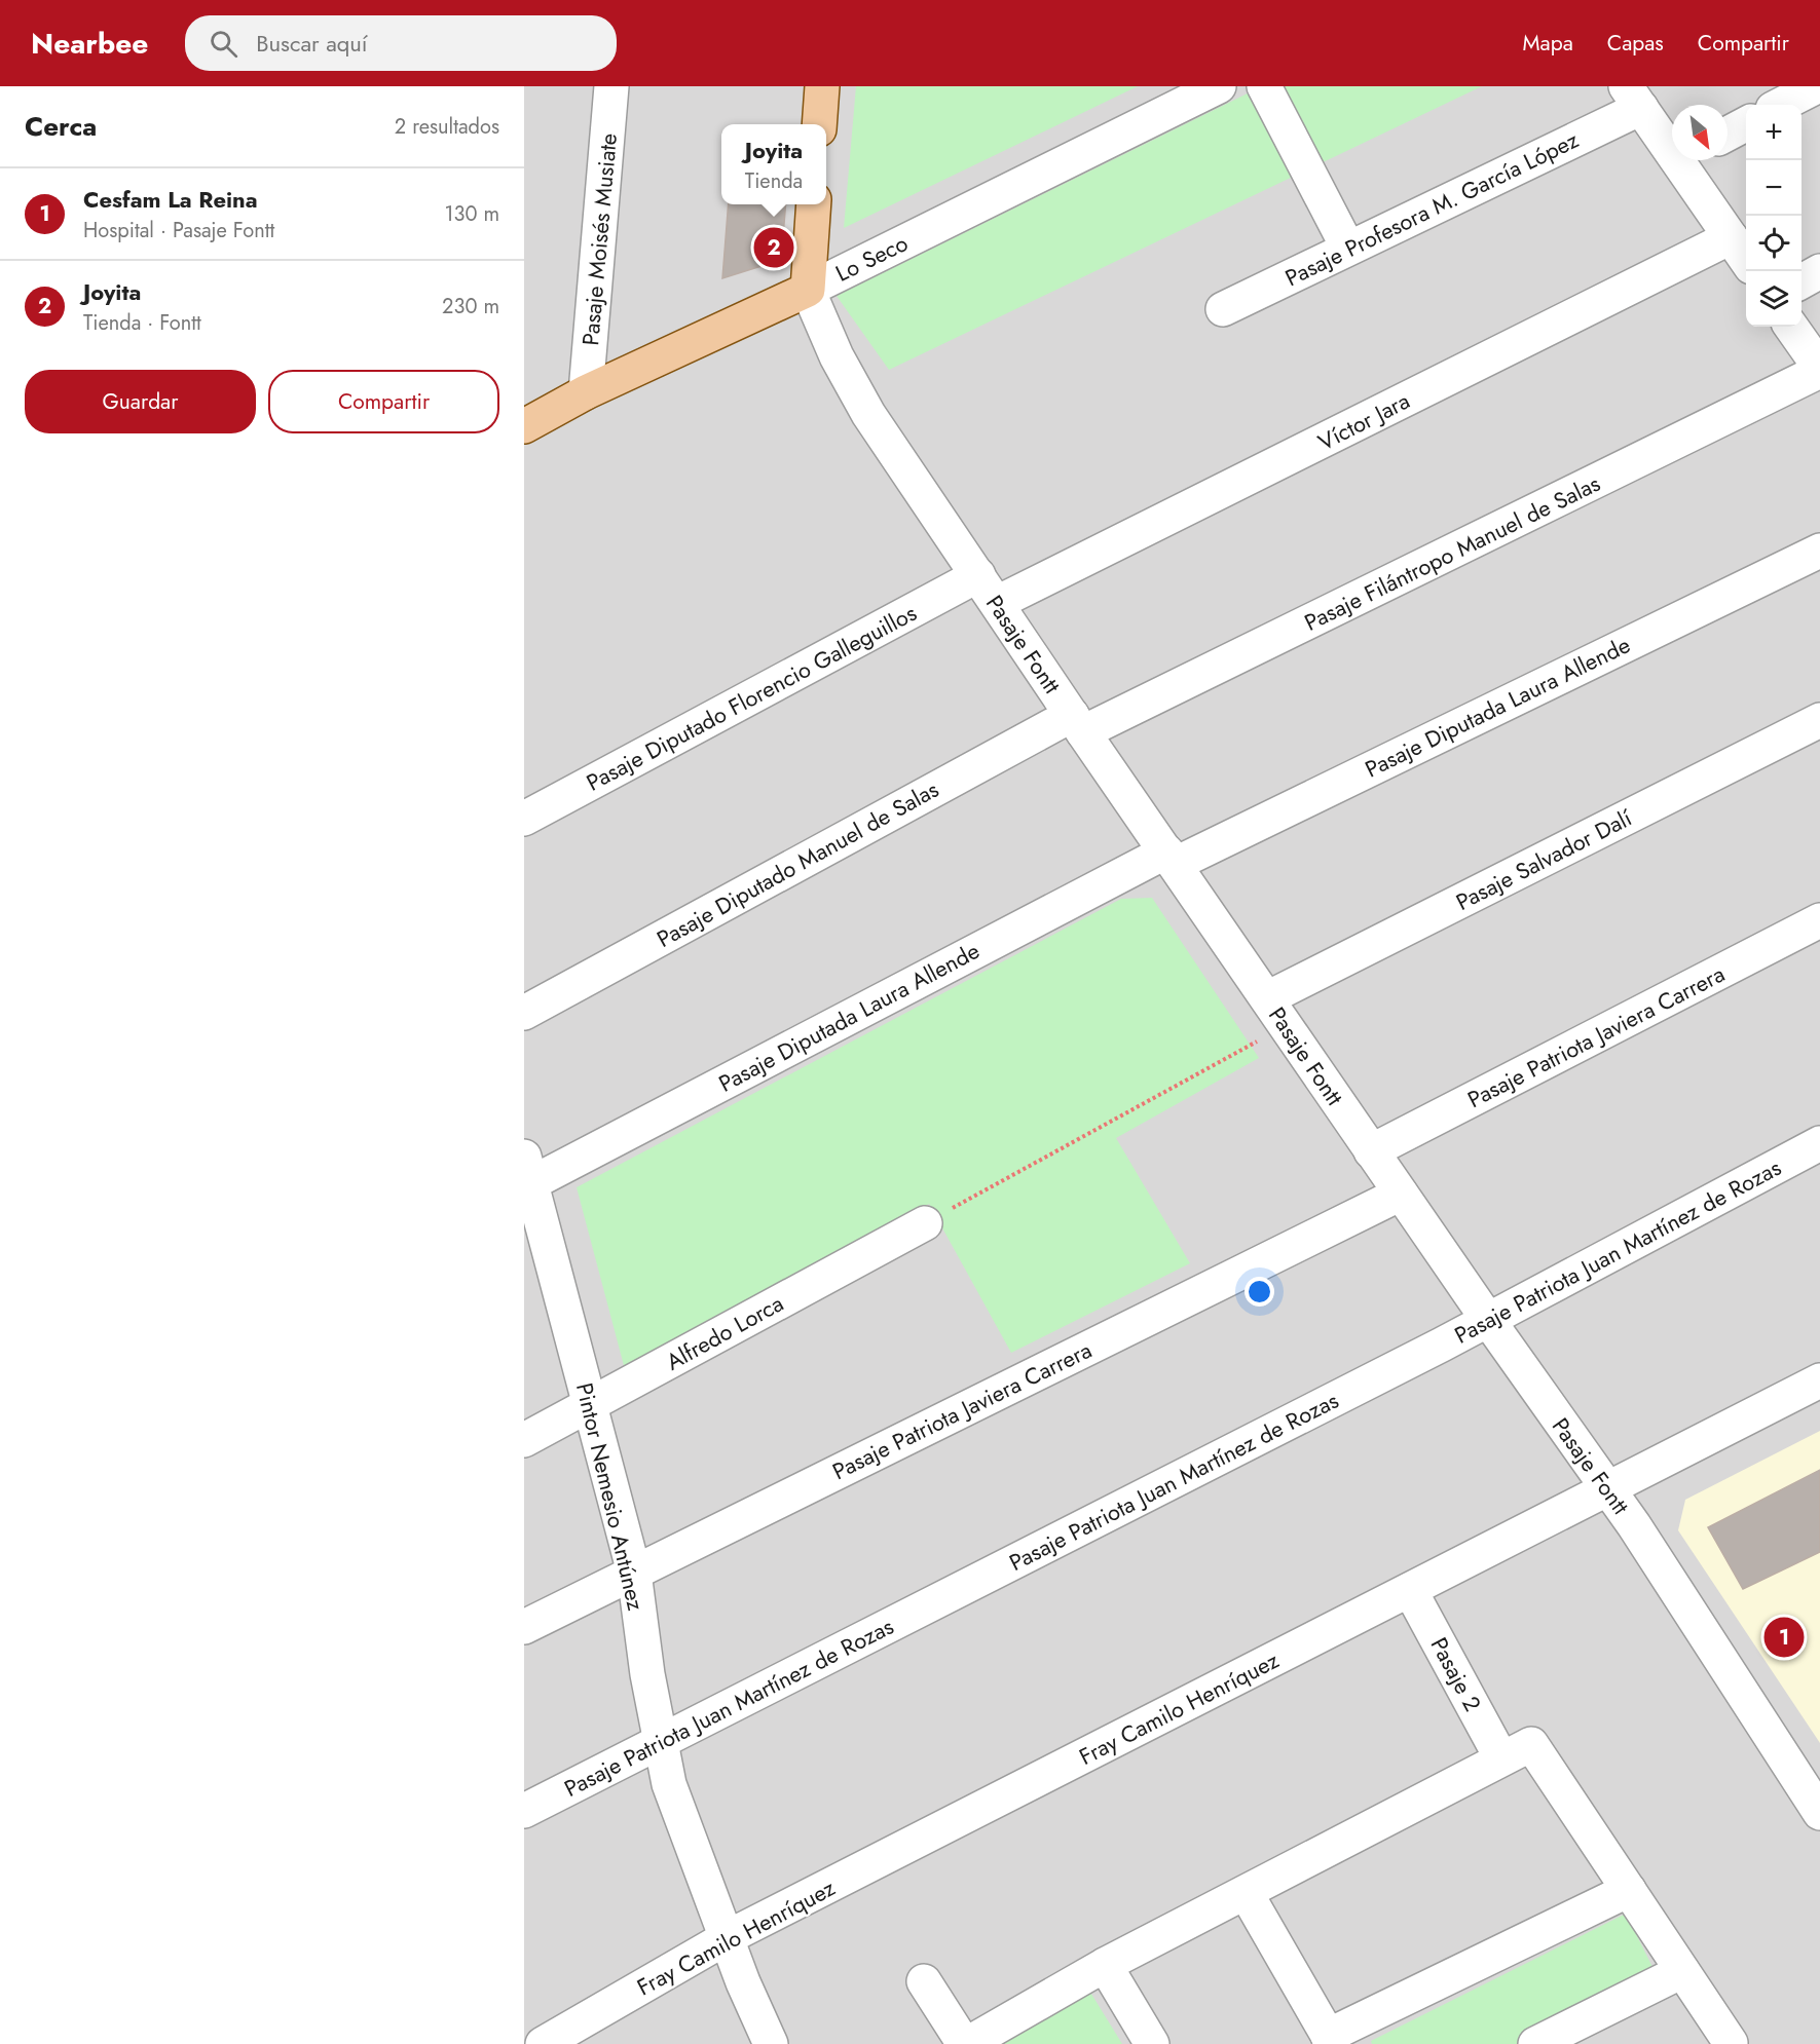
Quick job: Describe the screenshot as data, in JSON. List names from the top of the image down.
{
  "streets": {
    "main road": ["Lo Seco"],
    "street": [
      "Pasaje Profesora M. García López",
      "Pasaje Moisés Musiate",
      "Víctor Jara",
      "Pasaje Filántropo Manuel de Salas",
      "Pasaje Fontt",
      "Pasaje Diputado Florencio Galleguillos",
      "Pasaje Diputada Laura Allende",
      "Pasaje Salvador Dalí",
      "Pasaje Diputado Manuel de Salas",
      "Pasaje Patriota Javiera Carrera",
      "Pasaje Patriota Juan Martínez de Rozas",
      "Alfredo Lorca",
      "Pintor Nemesio Antúnez",
      "Pasaje 2",
      "Fray Camilo Henríquez"
    ]
  },
  "crossings": [
    ["Pasaje Moisés Musiate", "Lo Seco"],
    ["Lo Seco", "Pasaje Fontt"],
    ["Víctor Jara", "Pasaje Fontt"],
    ["Pasaje Filántropo Manuel de Salas", "Pasaje Fontt"],
    ["Pasaje Filántropo Manuel de Salas", "Pasaje Diputado Manuel de Salas"],
    ["Pasaje Fontt", "Pasaje Diputado Florencio Galleguillos"],
    ["Pasaje Fontt", "Pasaje Diputada Laura Allende"],
    ["Pasaje Fontt", "Pasaje Salvador Dalí"],
    ["Pasaje Fontt", "Pasaje Diputado Manuel de Salas"],
    ["Pasaje Fontt", "Pasaje Patriota Javiera Carrera"],
    ["Pasaje Fontt", "Pasaje Patriota Juan Martínez de Rozas"],
    ["Pasaje Fontt", "Fray Camilo Henríquez"],
    ["Pasaje Diputada Laura Allende", "Pintor Nemesio Antúnez"],
    ["Pasaje Patriota Javiera Carrera", "Pintor Nemesio Antúnez"],
    ["Pasaje Patriota Juan Martínez de Rozas", "Pintor Nemesio Antúnez"],
    ["Alfredo Lorca", "Pintor Nemesio Antúnez"],
    ["Pintor Nemesio Antúnez", "Fray Camilo Henríquez"],
    ["Pasaje 2", "Fray Camilo Henríquez"]
  ],
  "north": "bottom right",
  "page": {
    "header": "Nearbee",
    "search": "Buscar aquí",
    "nav": ["Mapa", "Capas", "Compartir"],
    "heading": ["Cerca", "2 resultados"],
    "map_buttons": ["+", "−"],
    "popup": ["Joyita", "Tienda"],
    "list": [
      {
        "mark": "1",
        "name": "Cesfam La Reina",
        "note": "Hospital · Pasaje Fontt",
        "value": "130 m"
      },
      {
        "mark": "2",
        "name": "Joyita",
        "note": "Tienda · Fontt",
        "value": "230 m"
      }
    ],
    "pins": ["2", "1"],
    "buttons": ["Guardar", "Compartir"]
  }
}
